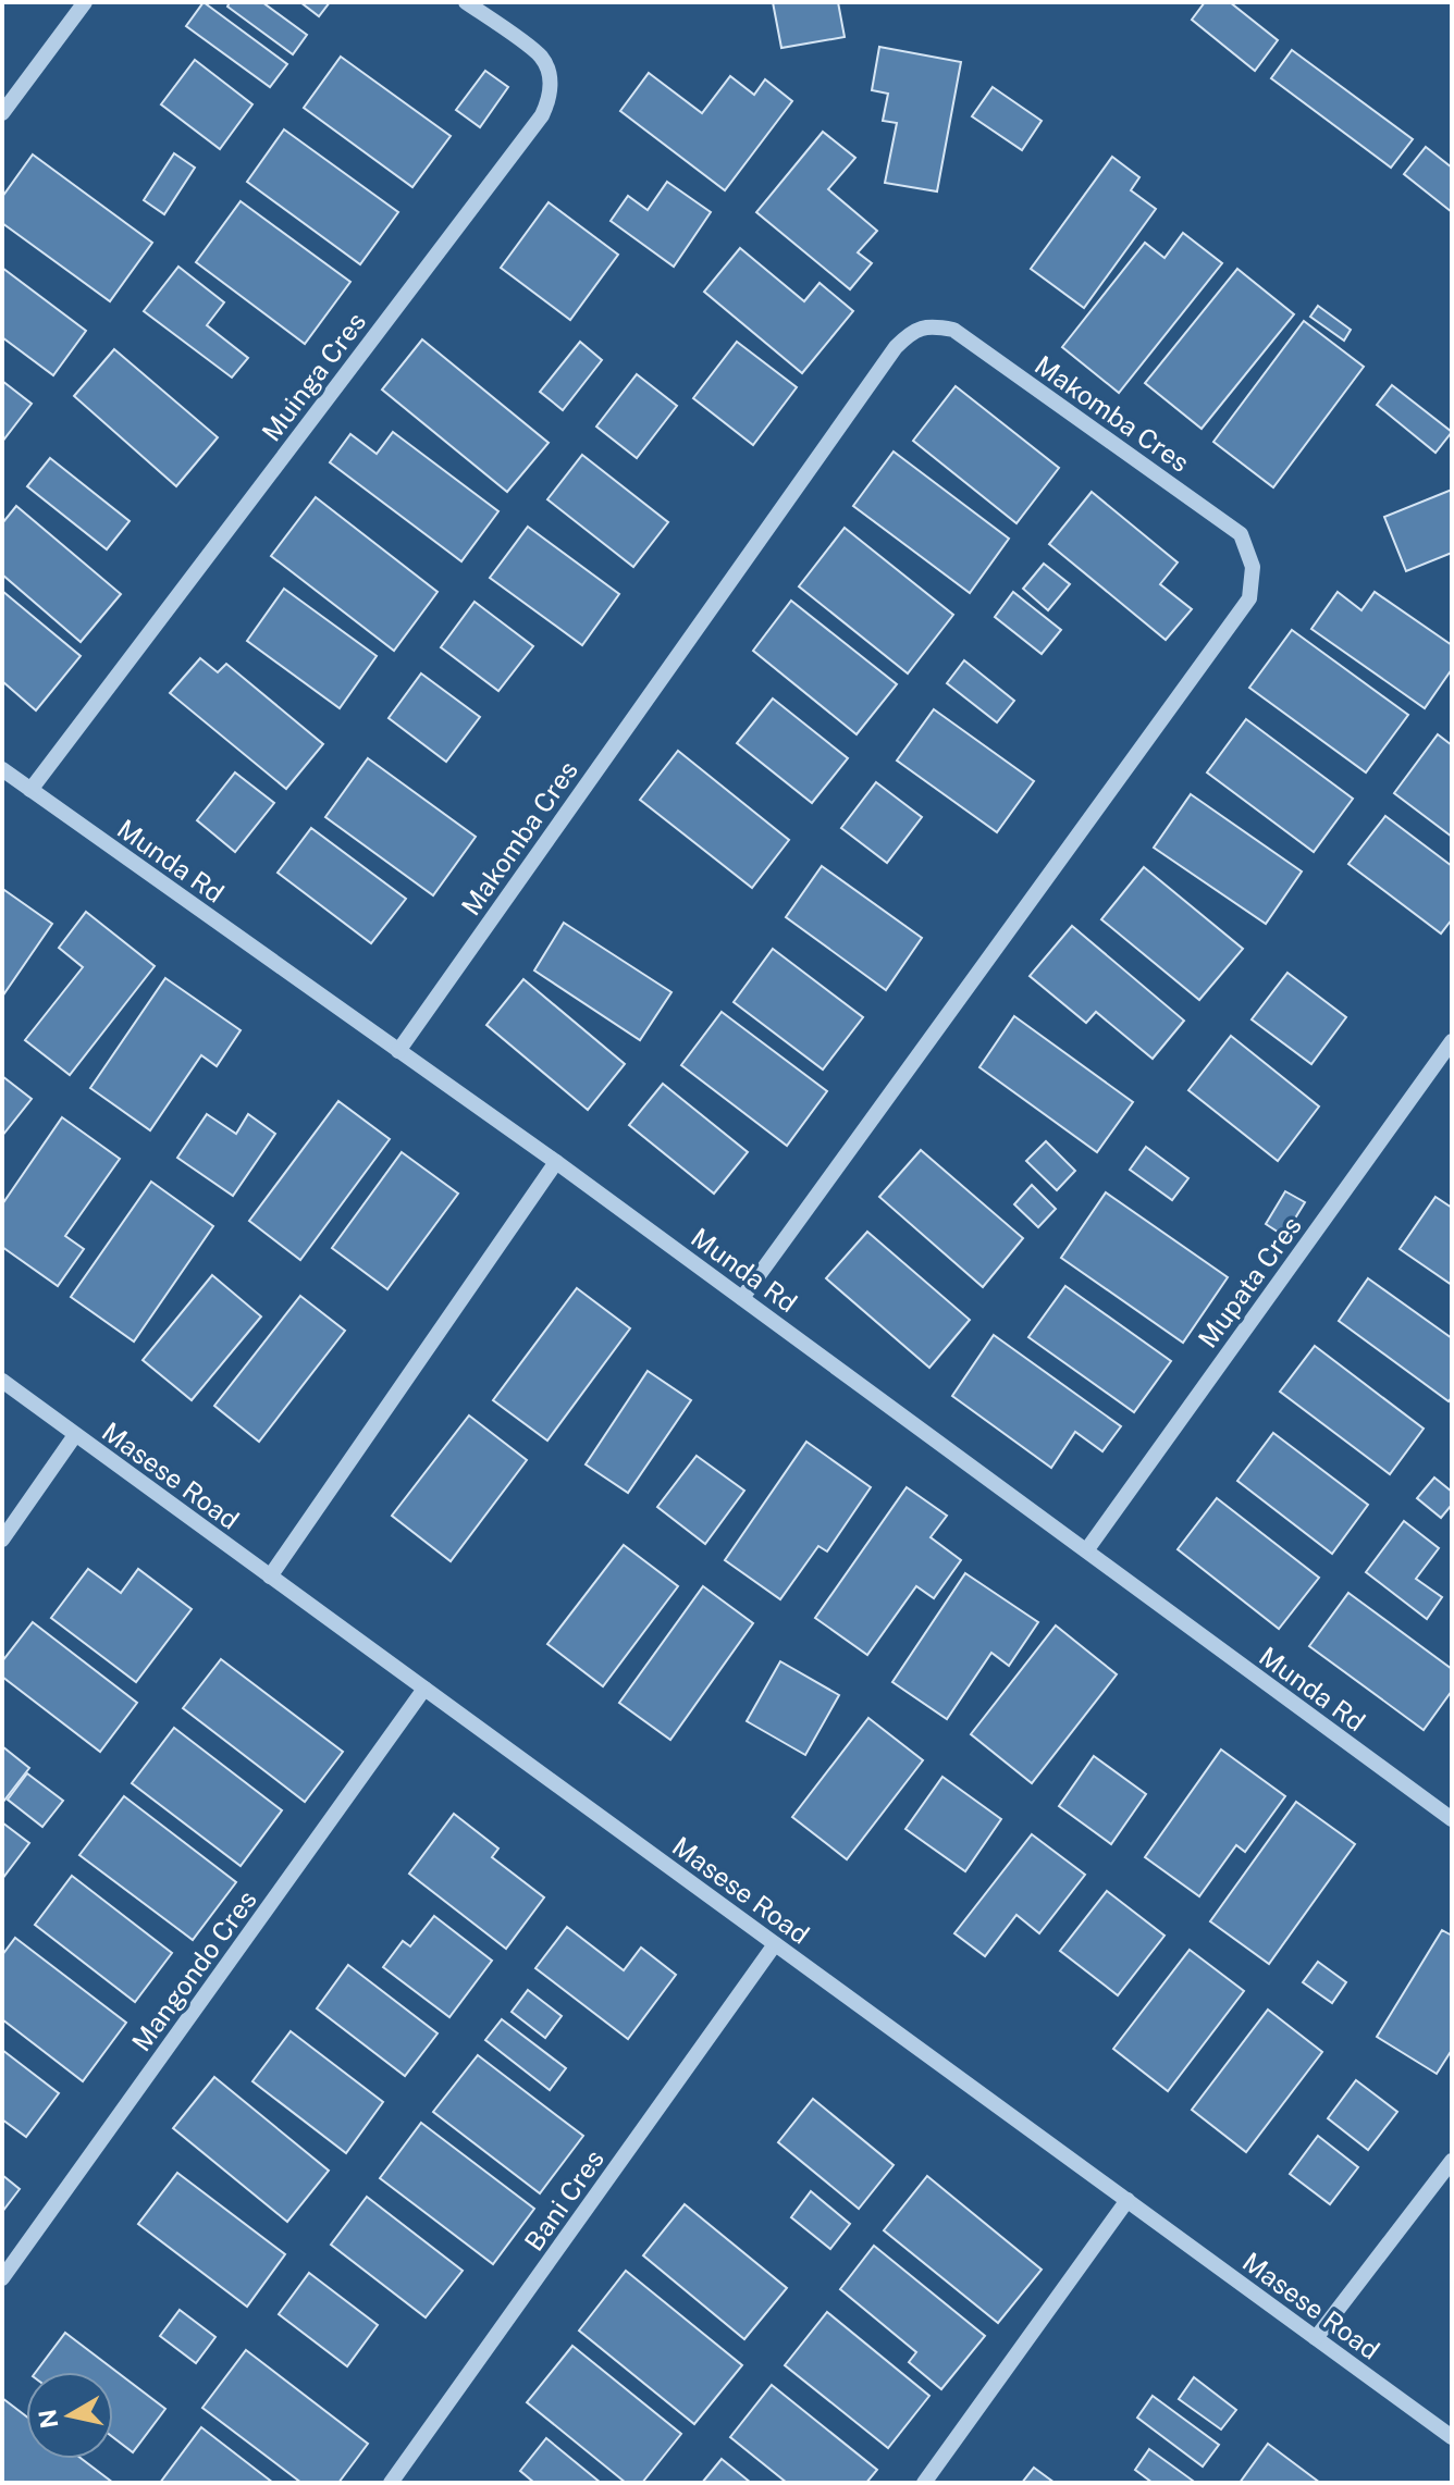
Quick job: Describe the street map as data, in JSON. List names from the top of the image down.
{
  "streets": {
    "street": [
      "Muinga Cres",
      "Makomba Cres",
      "Munda Rd",
      "Mupata Cres",
      "Masese Road",
      "Mangondo Cres",
      "Bani Cres"
    ]
  },
  "crossings": [
    ["Muinga Cres", "Munda Rd"],
    ["Makomba Cres", "Munda Rd"],
    ["Munda Rd", "Mupata Cres"],
    ["Masese Road", "Mangondo Cres"],
    ["Masese Road", "Bani Cres"]
  ],
  "north": "left"
}
